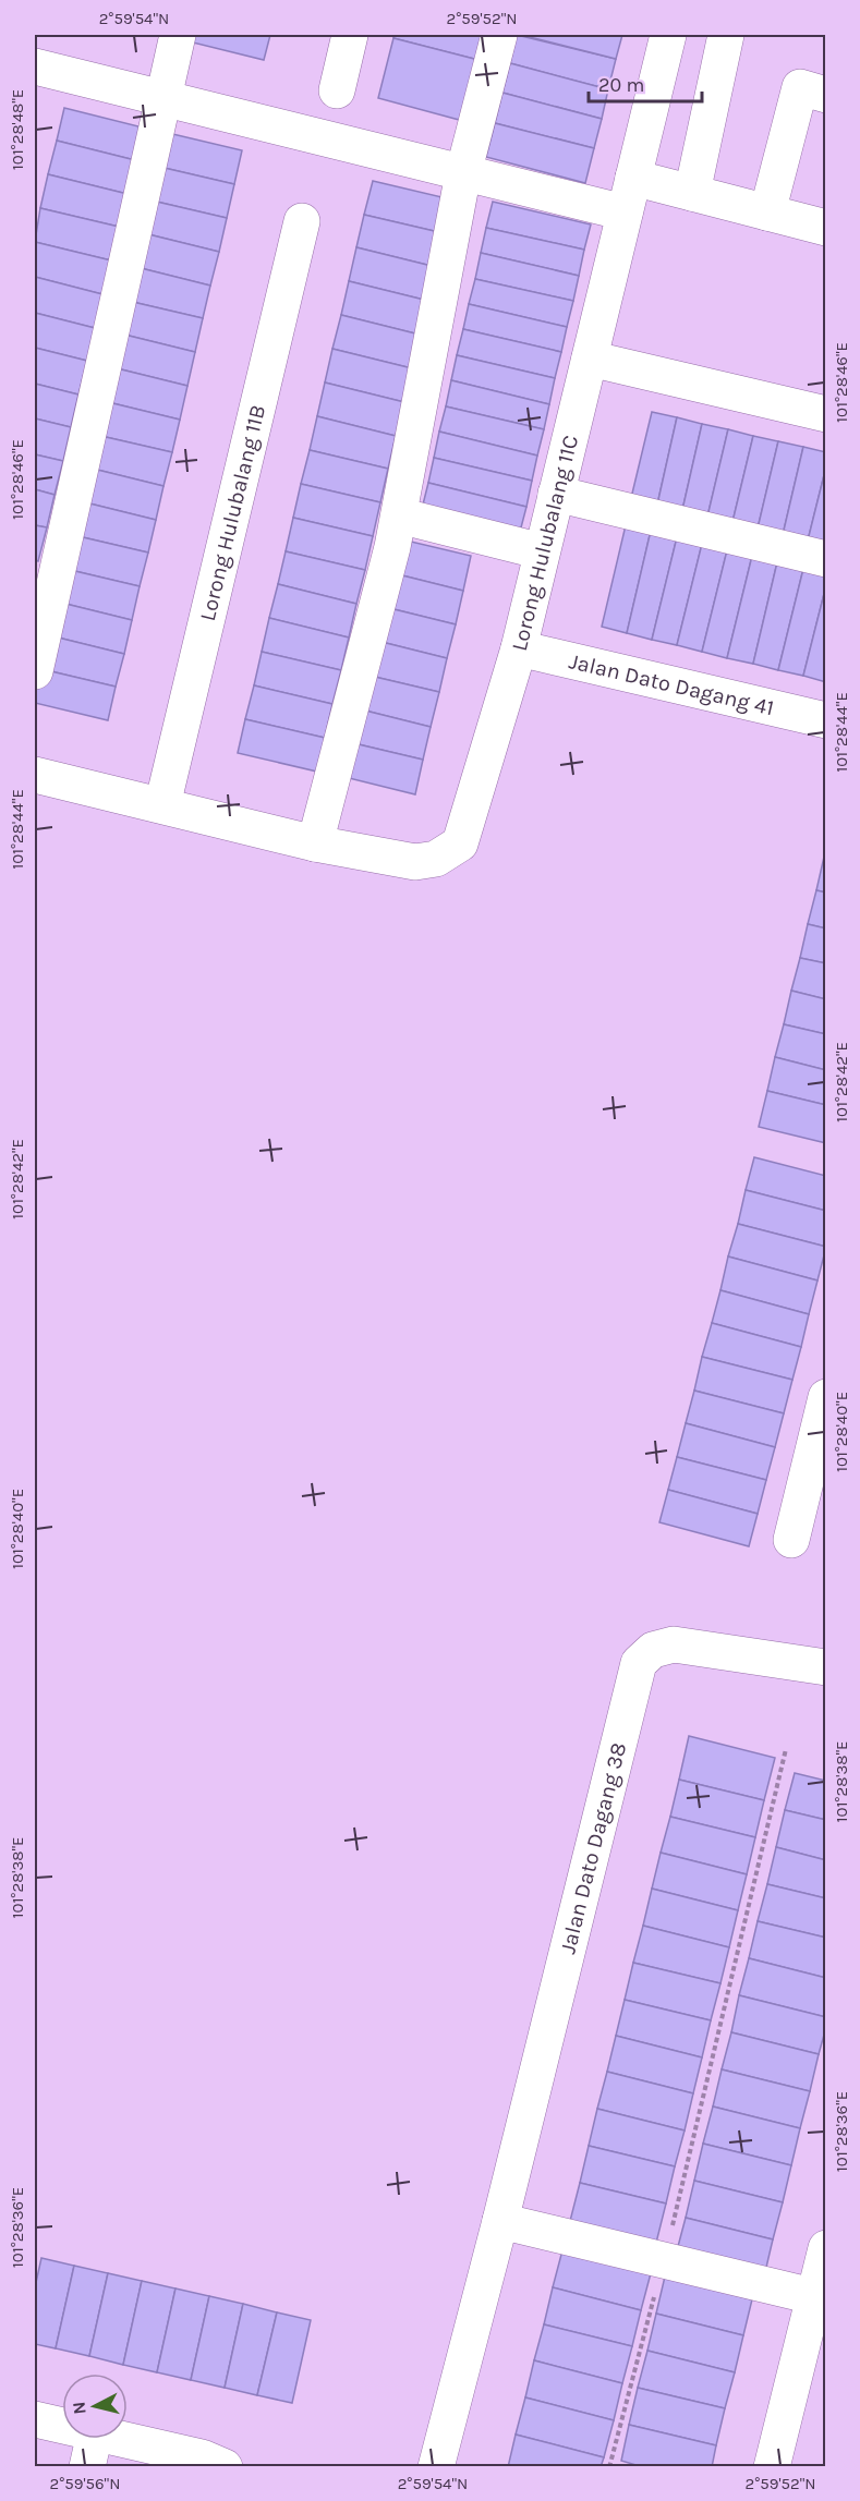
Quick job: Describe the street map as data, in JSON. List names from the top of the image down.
{
  "streets": {
    "street": [
      "Lorong Hulubalang 11B",
      "Lorong Hulubalang 11C",
      "Jalan Dato Dagang 41",
      "Jalan Dato Dagang 38"
    ]
  },
  "crossings": [
    ["Lorong Hulubalang 11C", "Jalan Dato Dagang 41"]
  ],
  "scale_bar": "20 m",
  "north": "left",
  "coordinates": [
    "2°59'54\"N",
    "2°59'52\"N",
    "101°28'48\"E",
    "101°28'46\"E",
    "101°28'44\"E",
    "101°28'42\"E",
    "101°28'40\"E",
    "101°28'38\"E",
    "101°28'36\"E",
    "2°59'56\"N"
  ]
}
